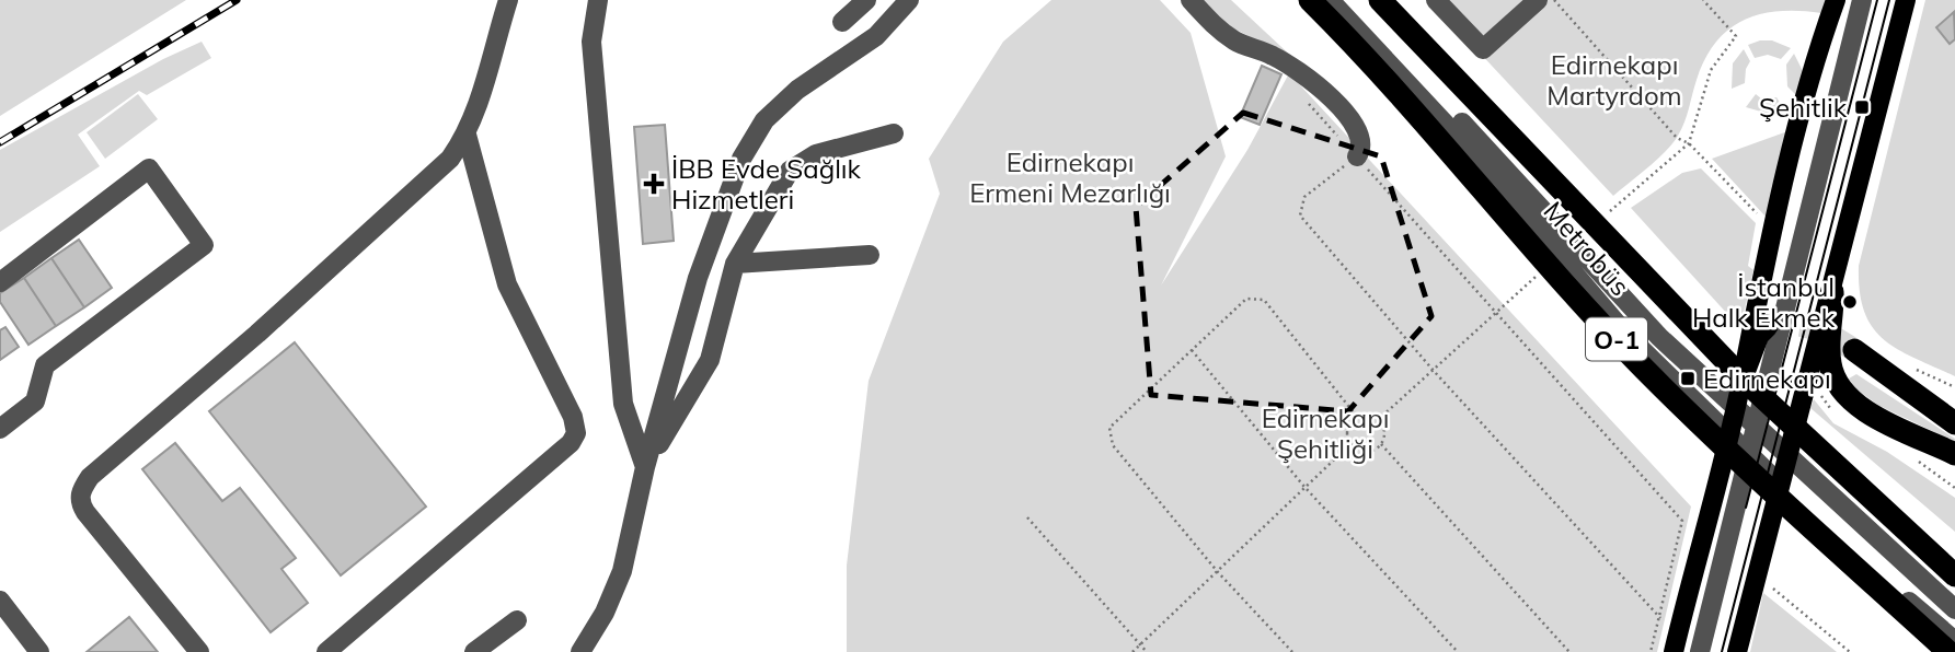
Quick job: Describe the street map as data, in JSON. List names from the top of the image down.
{
  "streets": {
    "highway": ["O-1"],
    "lane": ["Metrobüs"]
  },
  "parks": ["Edirnekapı Martyrdom", "Edirnekapı Ermeni Mezarlığı", "Edirnekapı Şehitliği"],
  "places": {
    "transit": ["Şehitlik", "Edirnekapı"],
    "health": ["İBB Evde Sağlık Hizmetleri"],
    "other": ["İstanbul Halk Ekmek"]
  }
}
